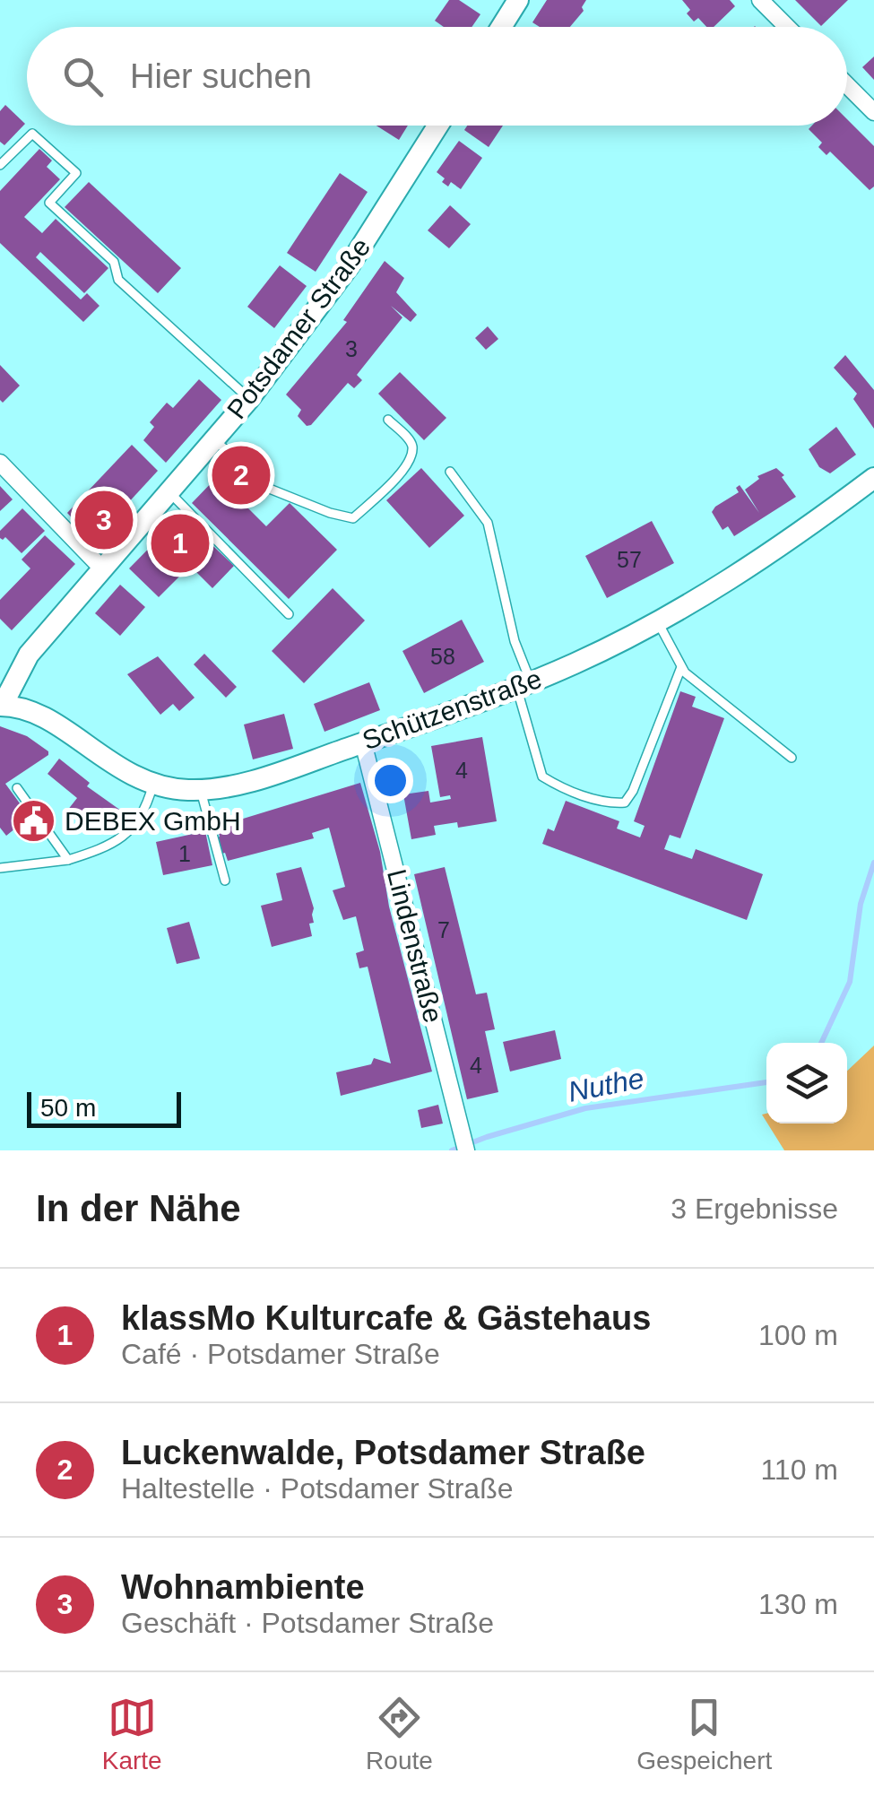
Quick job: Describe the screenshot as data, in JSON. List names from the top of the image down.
{
  "streets": {
    "street": ["Potsdamer Straße", "Schützenstraße", "Lindenstraße"]
  },
  "crossings": [
    ["Potsdamer Straße", "Schützenstraße"],
    ["Schützenstraße", "Lindenstraße"]
  ],
  "water": ["Nuthe"],
  "places": {
    "public building": ["DEBEX GmbH"]
  },
  "house_numbers": [
    "3",
    "57",
    "58",
    "4",
    "1",
    "7",
    "4"
  ],
  "scale_bar": "50 m",
  "page": {
    "search": "Hier suchen",
    "pins": ["2", "3", "1"],
    "scale": "50 m",
    "heading": ["In der Nähe", "3 Ergebnisse"],
    "list": [
      {
        "mark": "1",
        "name": "klassMo Kulturcafe & Gästehaus",
        "note": "Café · Potsdamer Straße",
        "value": "100 m"
      },
      {
        "mark": "2",
        "name": "Luckenwalde, Potsdamer Straße",
        "note": "Haltestelle · Potsdamer Straße",
        "value": "110 m"
      },
      {
        "mark": "3",
        "name": "Wohnambiente",
        "note": "Geschäft · Potsdamer Straße",
        "value": "130 m"
      }
    ],
    "nav": ["Karte", "Route", "Gespeichert"]
  }
}
